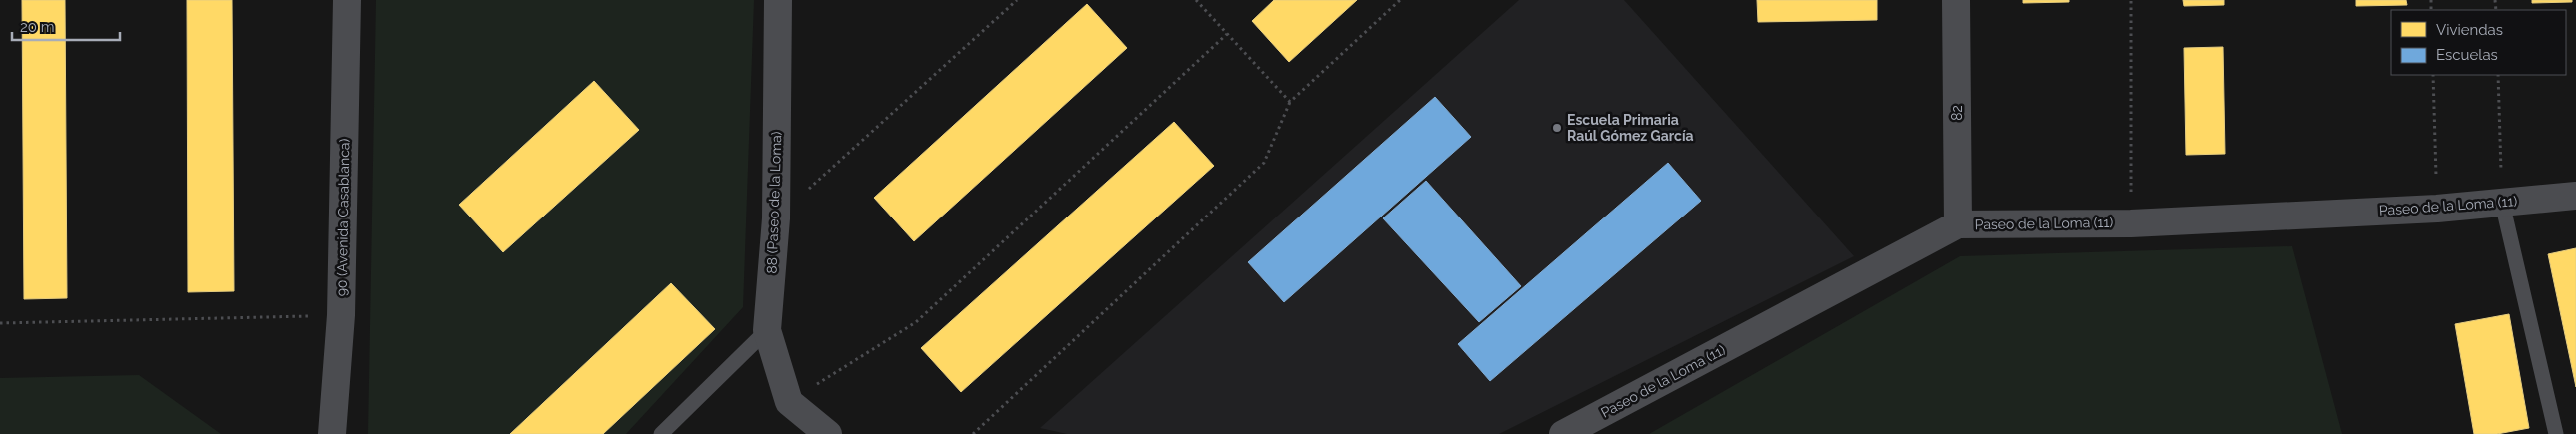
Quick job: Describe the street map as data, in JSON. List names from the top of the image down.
{
  "streets": {
    "street": [
      "82",
      "88 (Paseo de la Loma)",
      "Paseo de la Loma (11)",
      "90 (Avenida Casablanca)"
    ]
  },
  "crossings": [
    ["82", "Paseo de la Loma (11)"]
  ],
  "places": ["Escuela Primaria Raúl Gómez García"],
  "legend": ["Viviendas", "Escuelas"],
  "scale_bar": "20 m"
}
